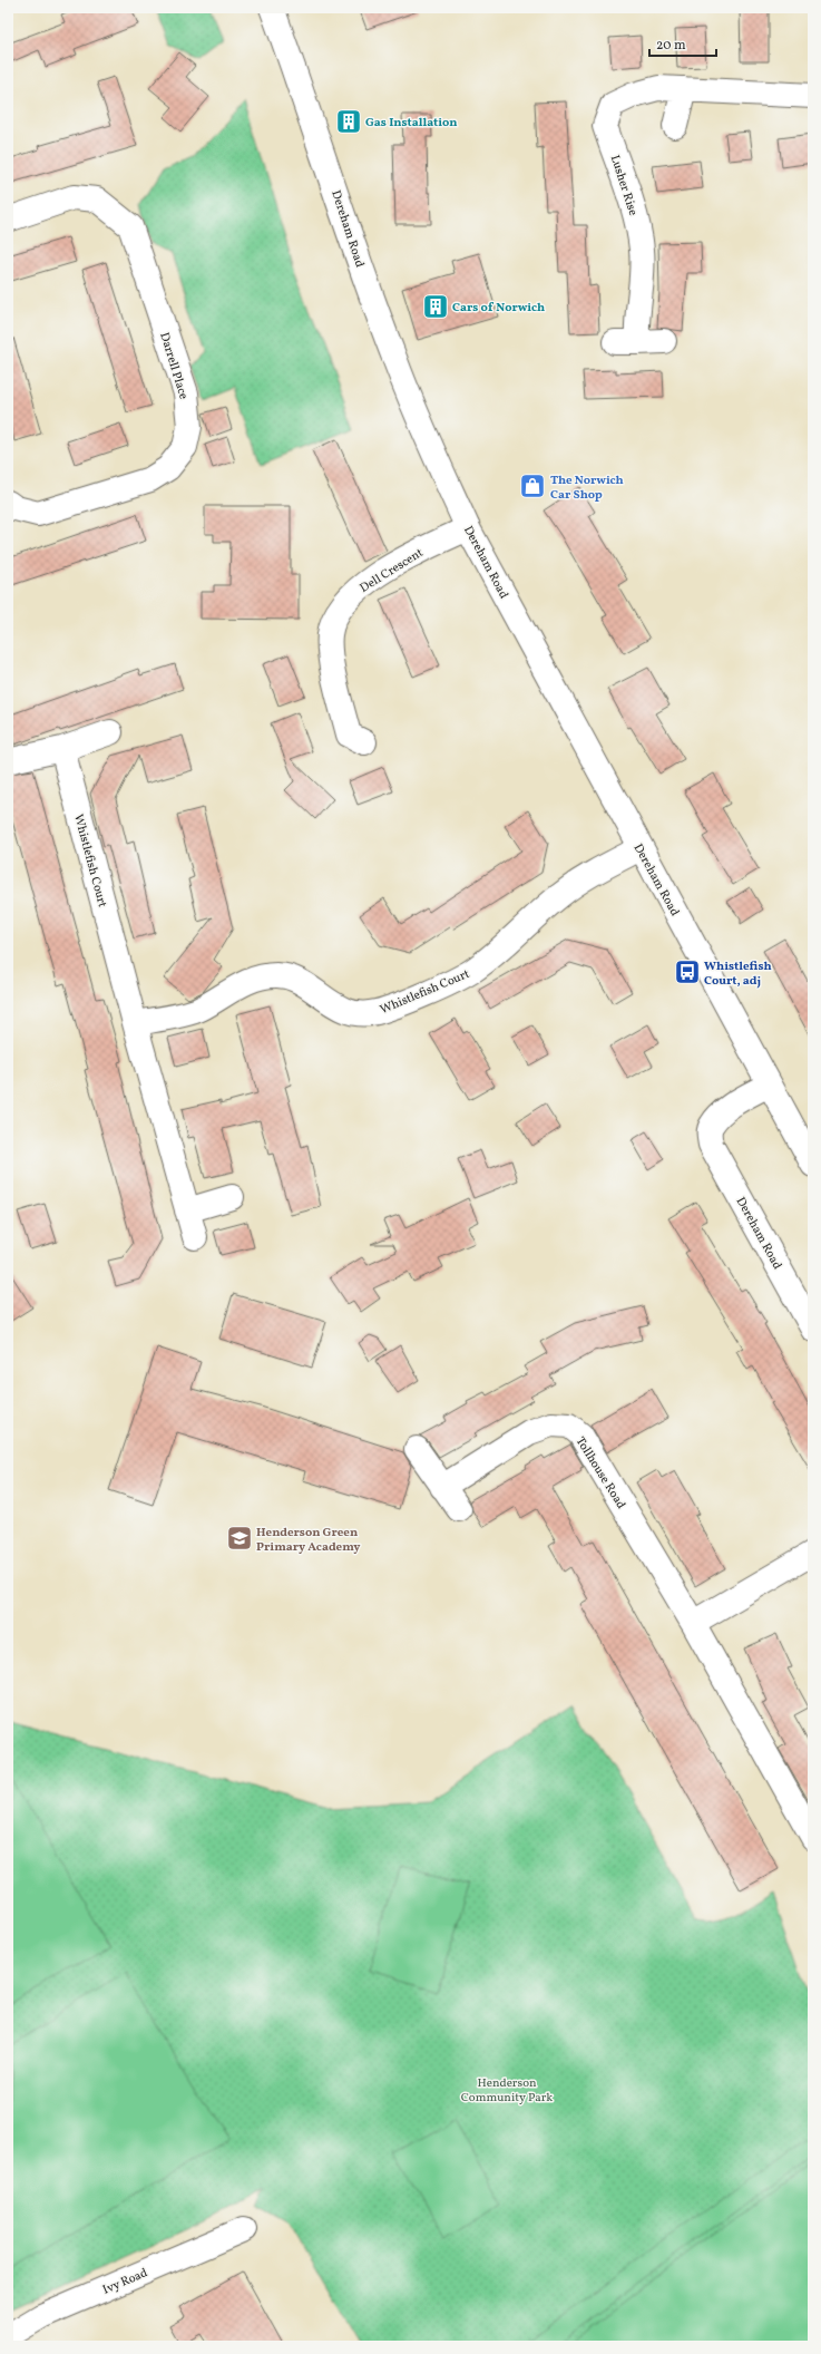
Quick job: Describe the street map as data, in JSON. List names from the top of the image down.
{
  "streets": {
    "main road": [
      "Lusher Rise",
      "Dereham Road",
      "Darrell Place",
      "Dell Crescent",
      "Whistlefish Court",
      "Tollhouse Road",
      "Ivy Road"
    ]
  },
  "crossings": [
    ["Dereham Road", "Dell Crescent"],
    ["Dereham Road", "Whistlefish Court"]
  ],
  "parks": ["Henderson Community Park"],
  "places": {
    "building": ["Gas Installation", "Cars of Norwich"],
    "shop": ["The Norwich Car Shop"],
    "bus stop": ["Whistlefish Court, adj"],
    "school or university": ["Henderson Green Primary Academy"]
  },
  "scale_bar": "20 m"
}
